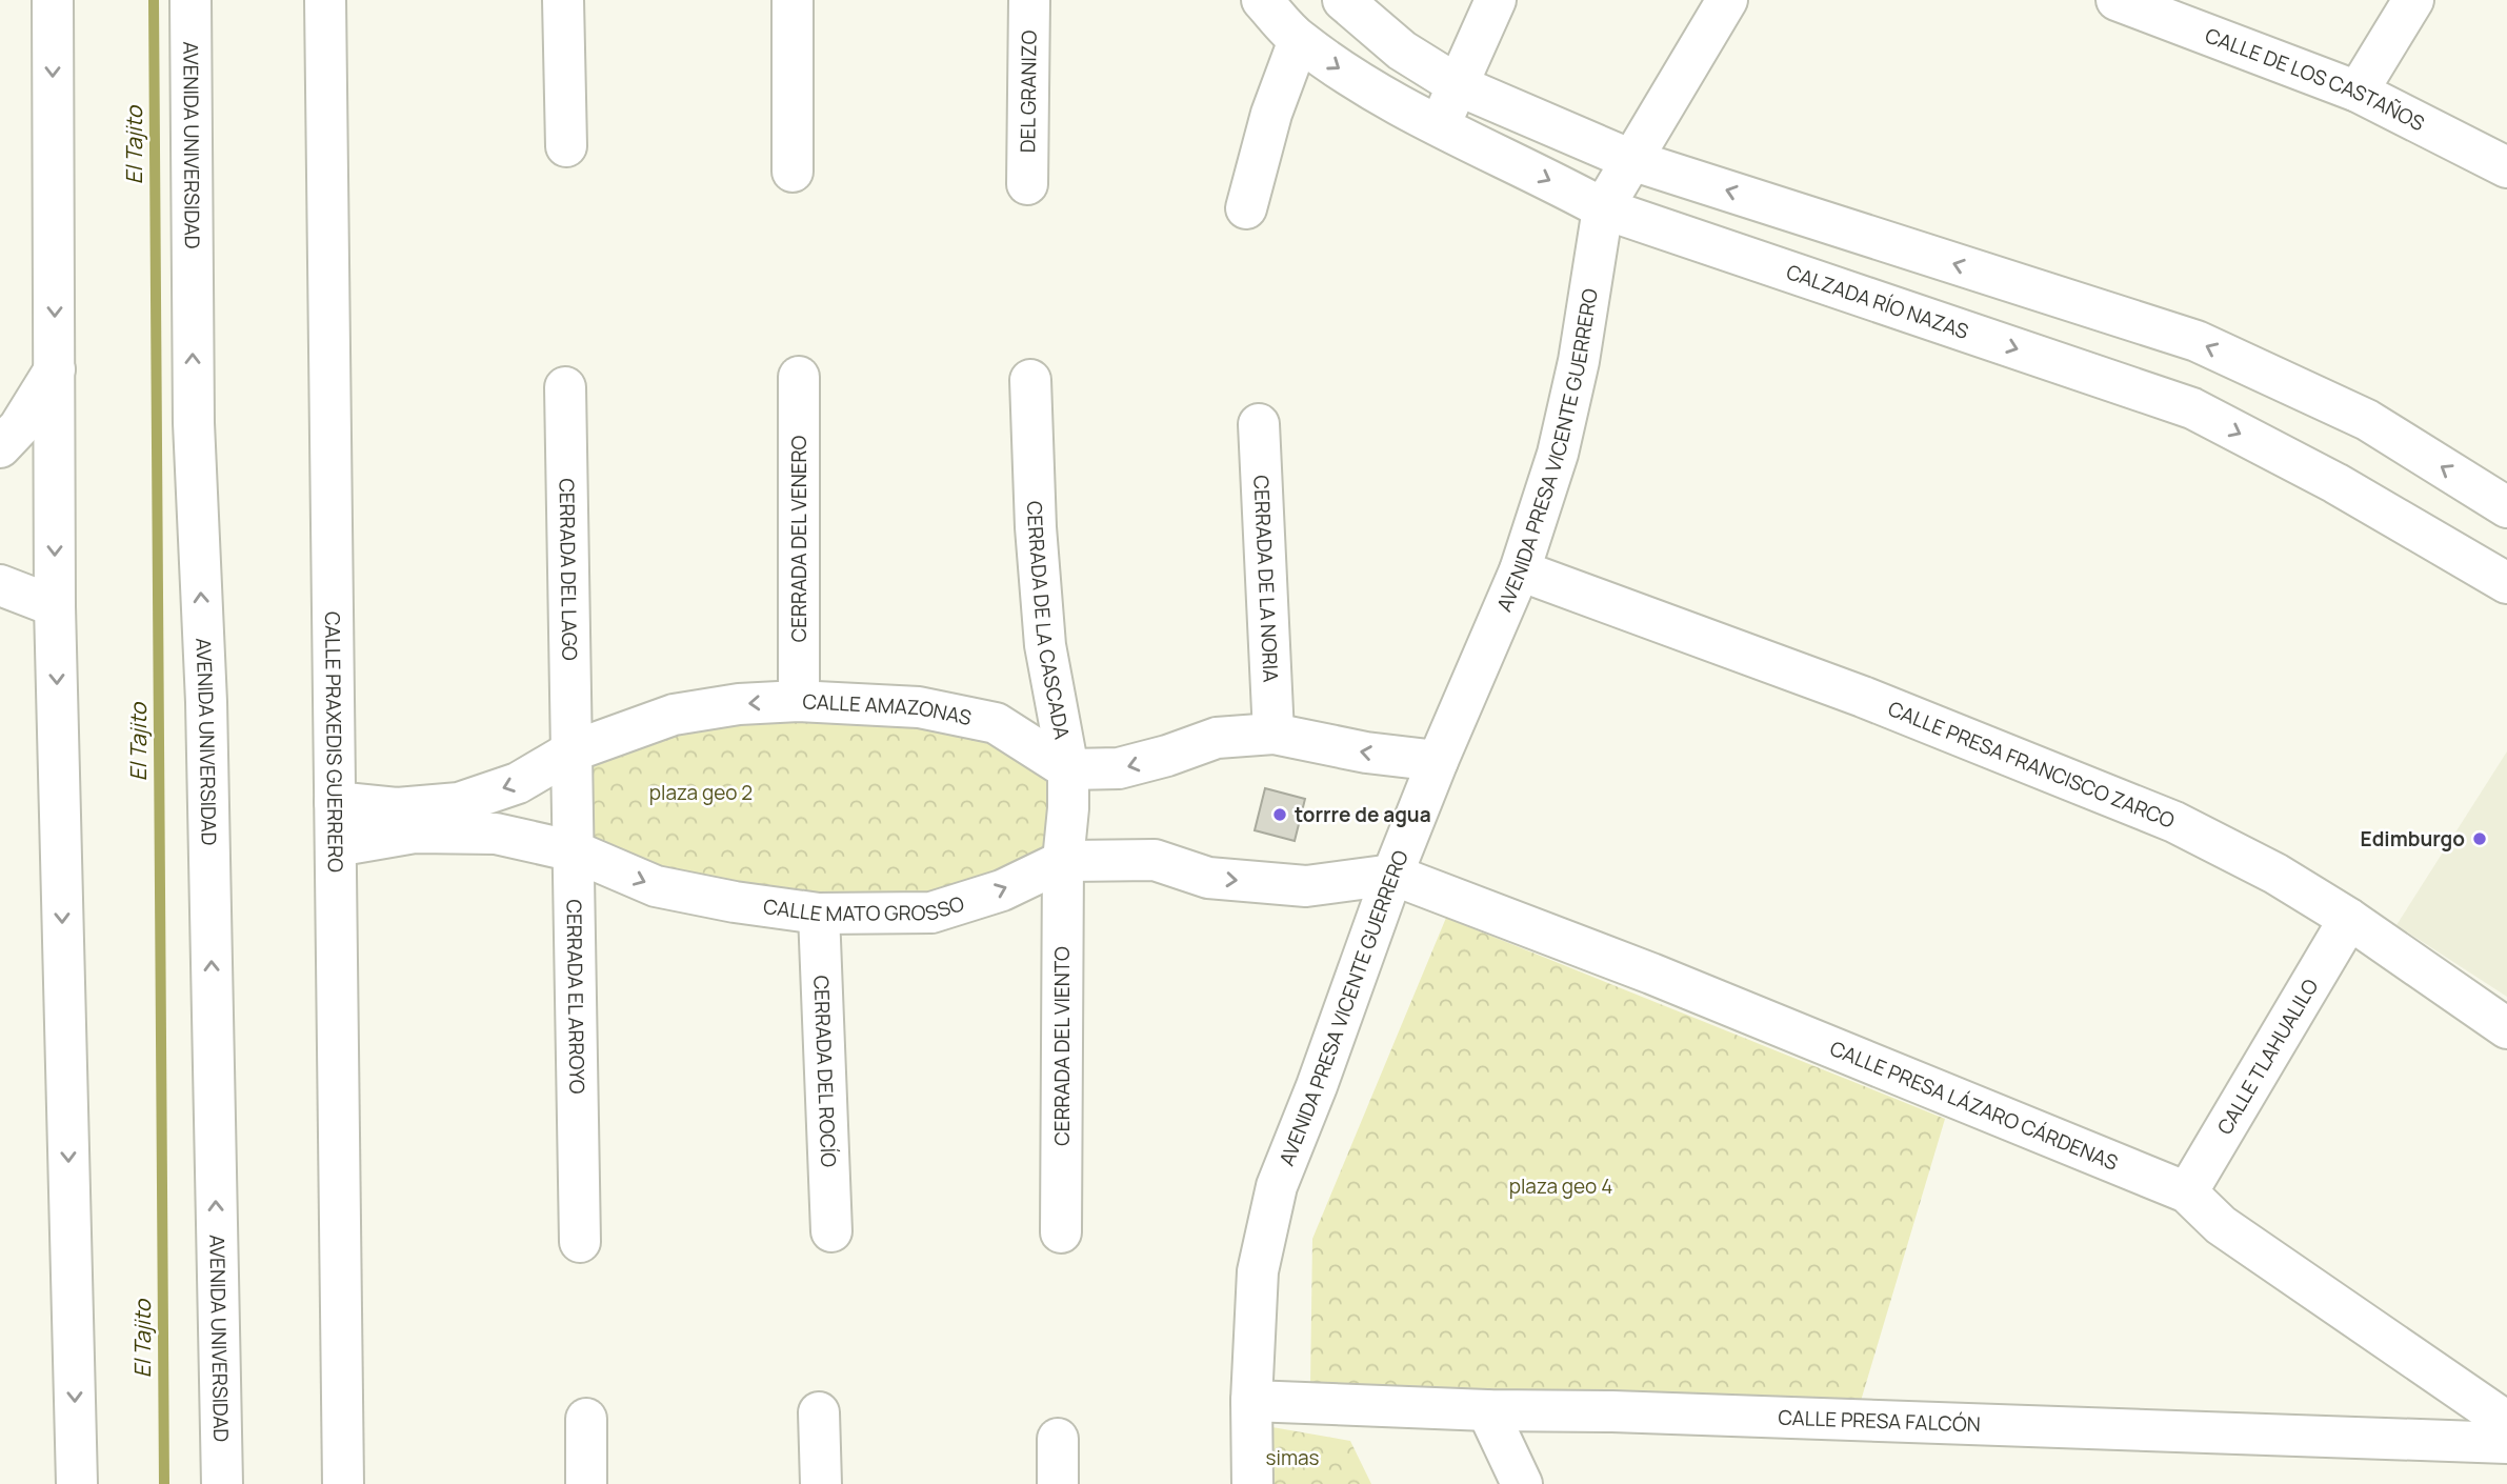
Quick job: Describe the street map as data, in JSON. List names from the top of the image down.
{
  "streets": {
    "street": [
      "CALLE DE LOS CASTAÑOS",
      "DEL GRANIZO",
      "AVENIDA UNIVERSIDAD",
      "CALZADA RÍO NAZAS",
      "AVENIDA PRESA VICENTE GUERRERO",
      "CERRADA DEL VENERO",
      "CERRADA DEL LAGO",
      "CERRADA DE LA NORIA",
      "CERRADA DE LA CASCADA",
      "CALLE AMAZONAS",
      "CALLE PRAXEDIS GUERRERO",
      "CALLE PRESA FRANCISCO ZARCO",
      "CALLE MATO GROSSO",
      "CERRADA EL ARROYO",
      "CERRADA DEL VIENTO",
      "CALLE TLAHUALILO",
      "CERRADA DEL ROCÍO",
      "CALLE PRESA LÁZARO CÁRDENAS",
      "CALLE PRESA FALCÓN"
    ]
  },
  "crossings": [
    ["CALZADA RÍO NAZAS", "AVENIDA PRESA VICENTE GUERRERO"],
    ["AVENIDA PRESA VICENTE GUERRERO", "CALLE PRESA FRANCISCO ZARCO"],
    ["AVENIDA PRESA VICENTE GUERRERO", "CALLE MATO GROSSO"],
    ["AVENIDA PRESA VICENTE GUERRERO", "CALLE PRESA LÁZARO CÁRDENAS"],
    ["AVENIDA PRESA VICENTE GUERRERO", "CALLE PRESA FALCÓN"],
    ["CERRADA DEL VENERO", "CALLE AMAZONAS"],
    ["CERRADA DEL LAGO", "CALLE AMAZONAS"],
    ["CERRADA DEL LAGO", "CERRADA EL ARROYO"],
    ["CERRADA DE LA CASCADA", "CALLE AMAZONAS"],
    ["CERRADA DE LA CASCADA", "CALLE MATO GROSSO"],
    ["CERRADA DE LA CASCADA", "CERRADA DEL VIENTO"],
    ["CALLE AMAZONAS", "CALLE PRAXEDIS GUERRERO"],
    ["CALLE AMAZONAS", "CERRADA EL ARROYO"],
    ["CALLE PRAXEDIS GUERRERO", "CALLE MATO GROSSO"],
    ["CALLE PRESA FRANCISCO ZARCO", "CALLE TLAHUALILO"],
    ["CALLE MATO GROSSO", "CERRADA EL ARROYO"],
    ["CALLE MATO GROSSO", "CERRADA DEL VIENTO"],
    ["CALLE MATO GROSSO", "CERRADA DEL ROCÍO"],
    ["CALLE MATO GROSSO", "CALLE PRESA LÁZARO CÁRDENAS"],
    ["CALLE TLAHUALILO", "CALLE PRESA LÁZARO CÁRDENAS"]
  ],
  "one_way": ["CALLE AMAZONAS"],
  "water": ["El Tajito"],
  "parks": ["plaza geo 2", "plaza geo 4", "simas"],
  "places": ["torrre de agua", "Edimburgo"]
}
